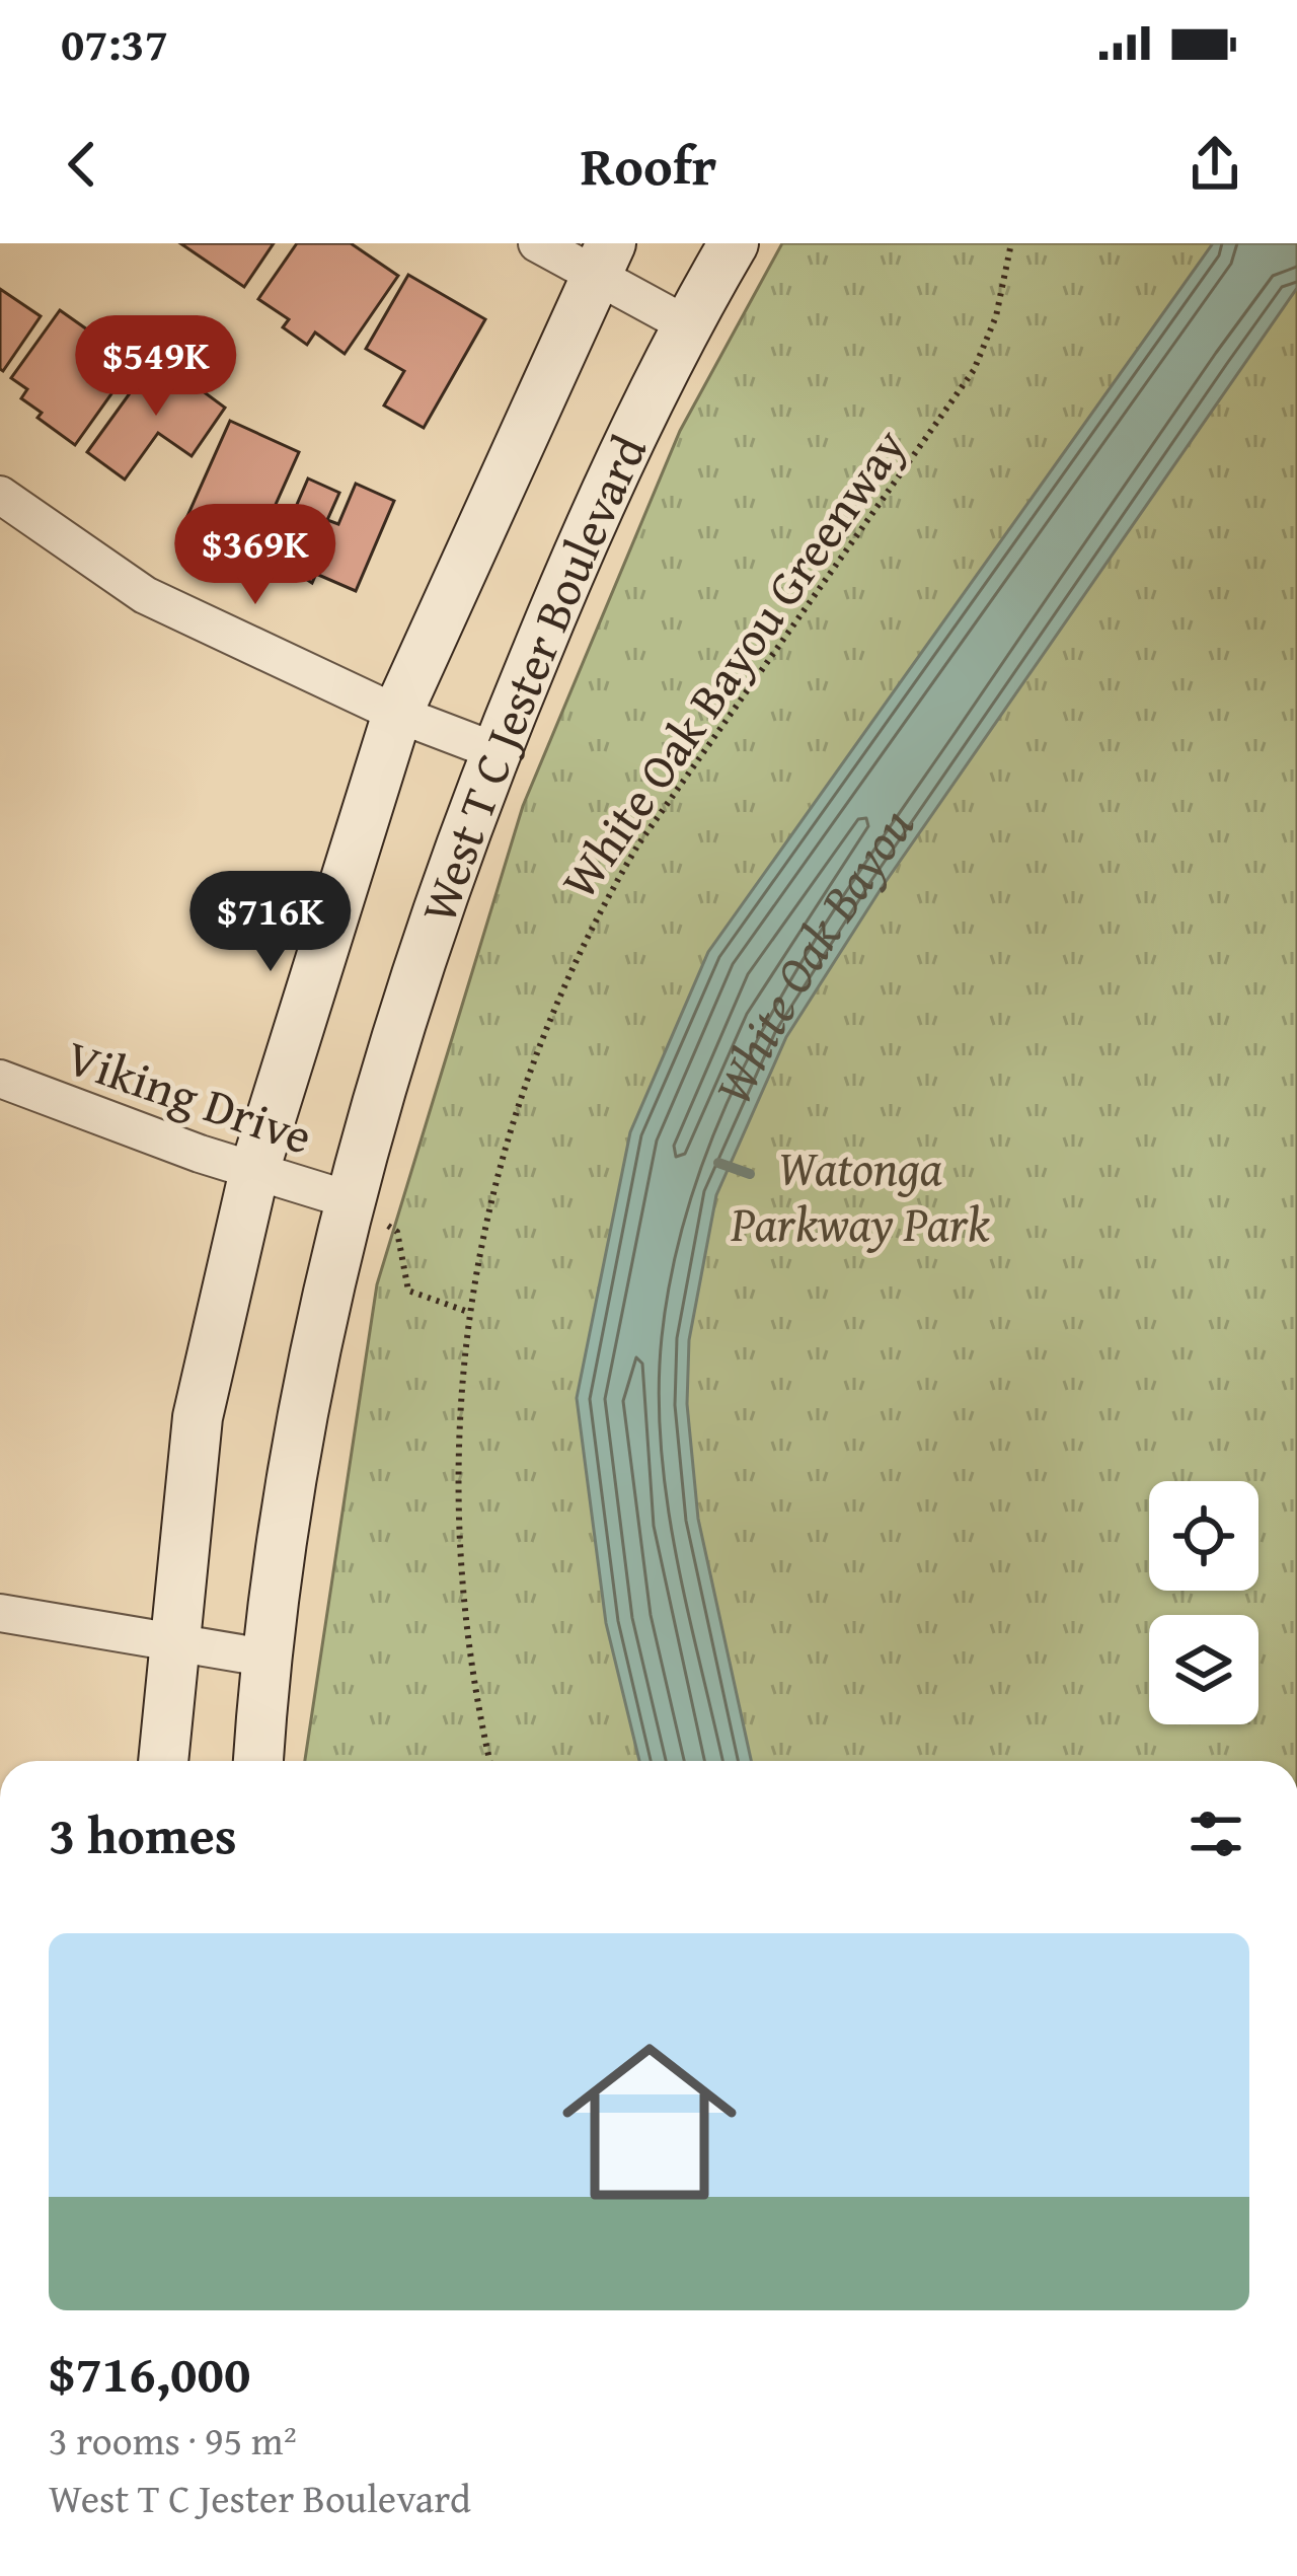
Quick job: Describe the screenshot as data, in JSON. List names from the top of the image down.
{
  "streets": {
    "main road": ["West T C Jester Boulevard"],
    "street": ["Viking Drive"],
    "path": ["White Oak Bayou Greenway"]
  },
  "crossings": [
    ["West T C Jester Boulevard", "Viking Drive"]
  ],
  "water": ["White Oak Bayou"],
  "parks": ["Watonga Parkway Park"],
  "page": {
    "status": "07:37",
    "header": "Roofr",
    "price": ["$549K", "$369K", "$716K"],
    "heading": "3 homes",
    "list": [
      {
        "name": "$716,000",
        "note": "3 rooms · 95 m² · West T C Jester Boulevard"
      }
    ]
  }
}
